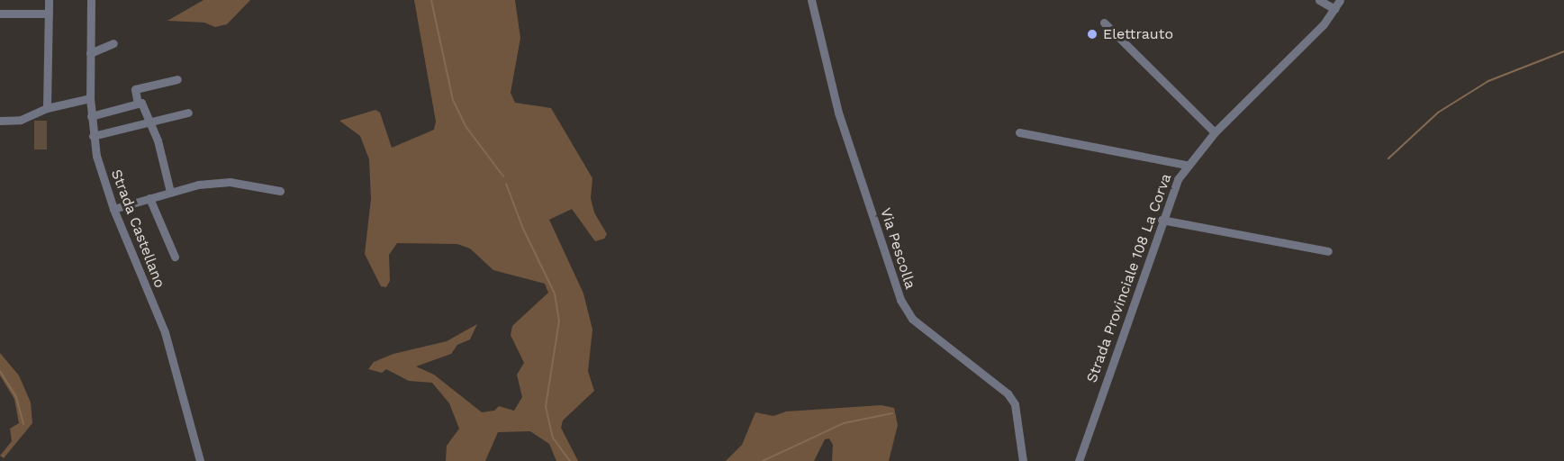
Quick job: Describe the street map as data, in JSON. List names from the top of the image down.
{
  "streets": {
    "street": ["Strada Castellano", "Via Pescolla", "Strada Provinciale 108 La Corva"]
  },
  "places": ["Elettrauto"]
}
